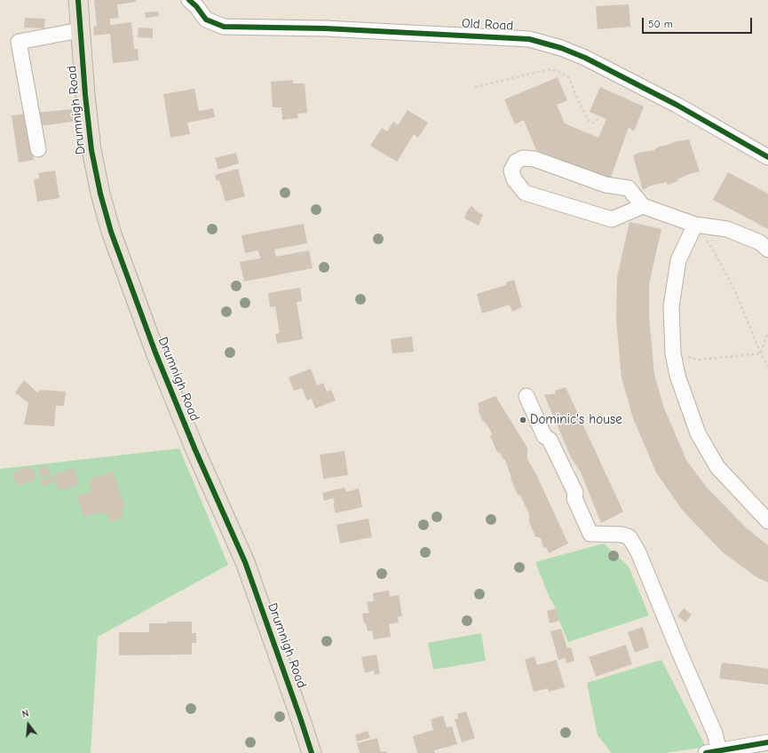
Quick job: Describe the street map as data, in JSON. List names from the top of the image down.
{
  "streets": {
    "main road": ["Drumnigh Road"],
    "street": ["Old Road"]
  },
  "places": ["Dominic's house"],
  "scale_bar": "50 m",
  "north": "top"
}
